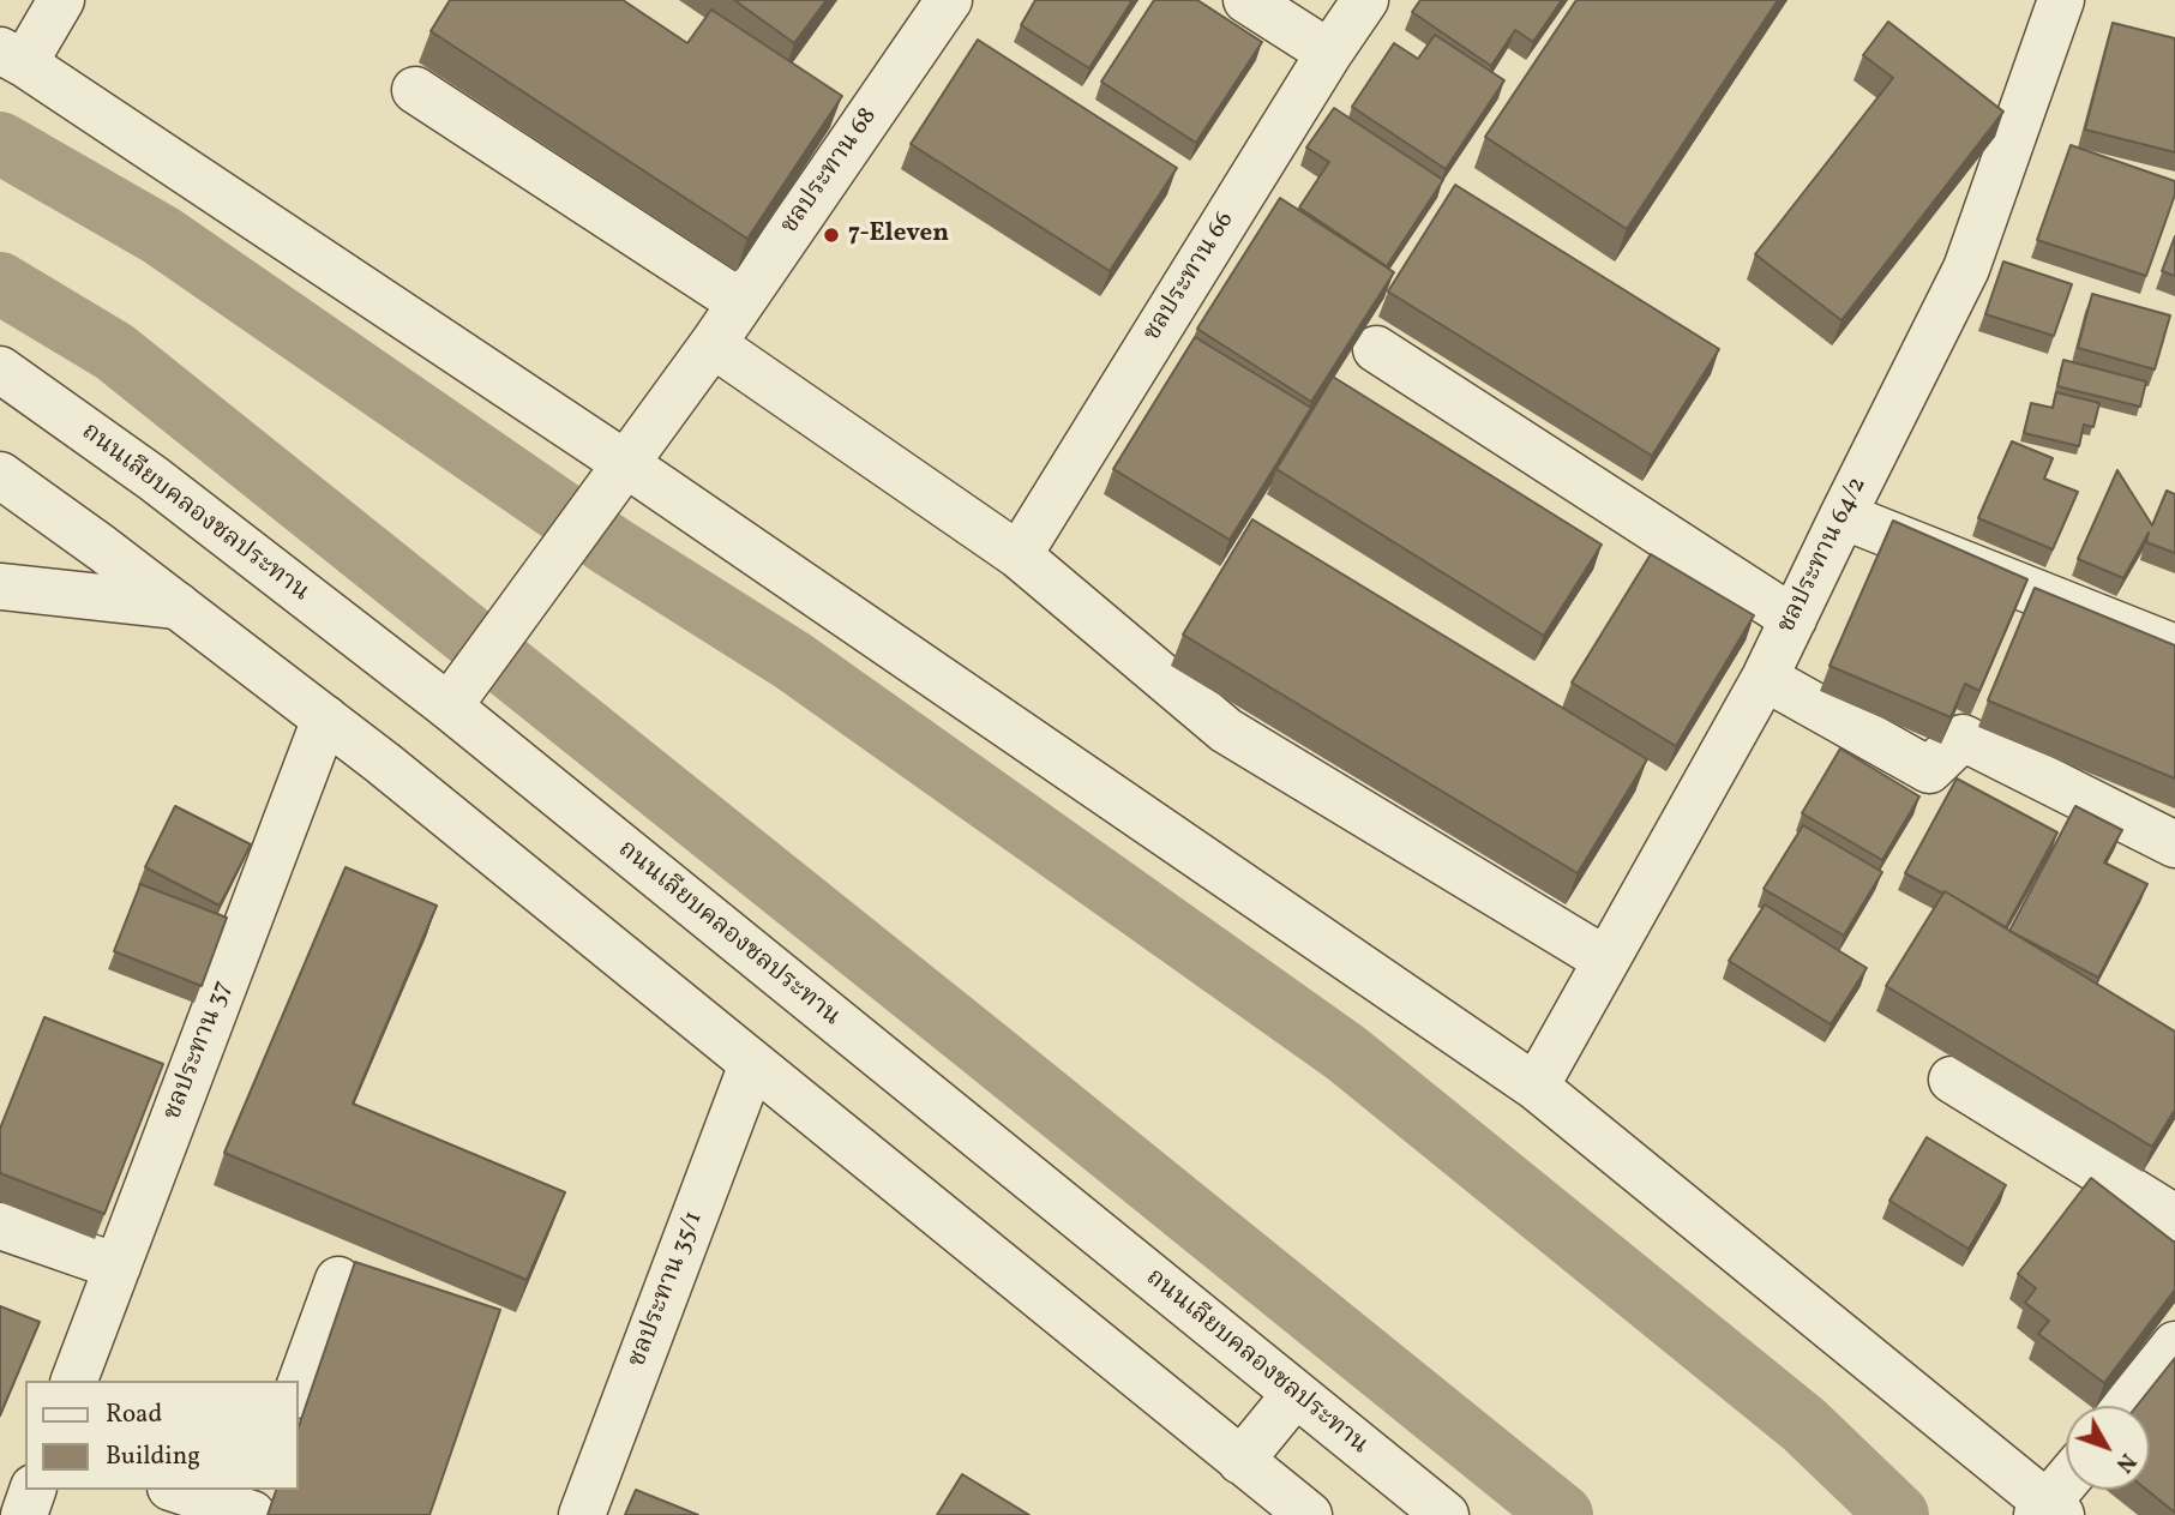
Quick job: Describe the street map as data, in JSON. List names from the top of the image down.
{
  "streets": {
    "street": [
      "ชลประทาน 68",
      "ชลประทาน 66",
      "ถนนเลียบคลองชลประทาน",
      "ชลประทาน 64/2",
      "ชลประทาน 37",
      "ชลประทาน 35/1"
    ]
  },
  "crossings": [
    ["ชลประทาน 68", "ถนนเลียบคลองชลประทาน"]
  ],
  "places": ["7-Eleven"],
  "legend": ["Road", "Building"],
  "north": "bottom right"
}
